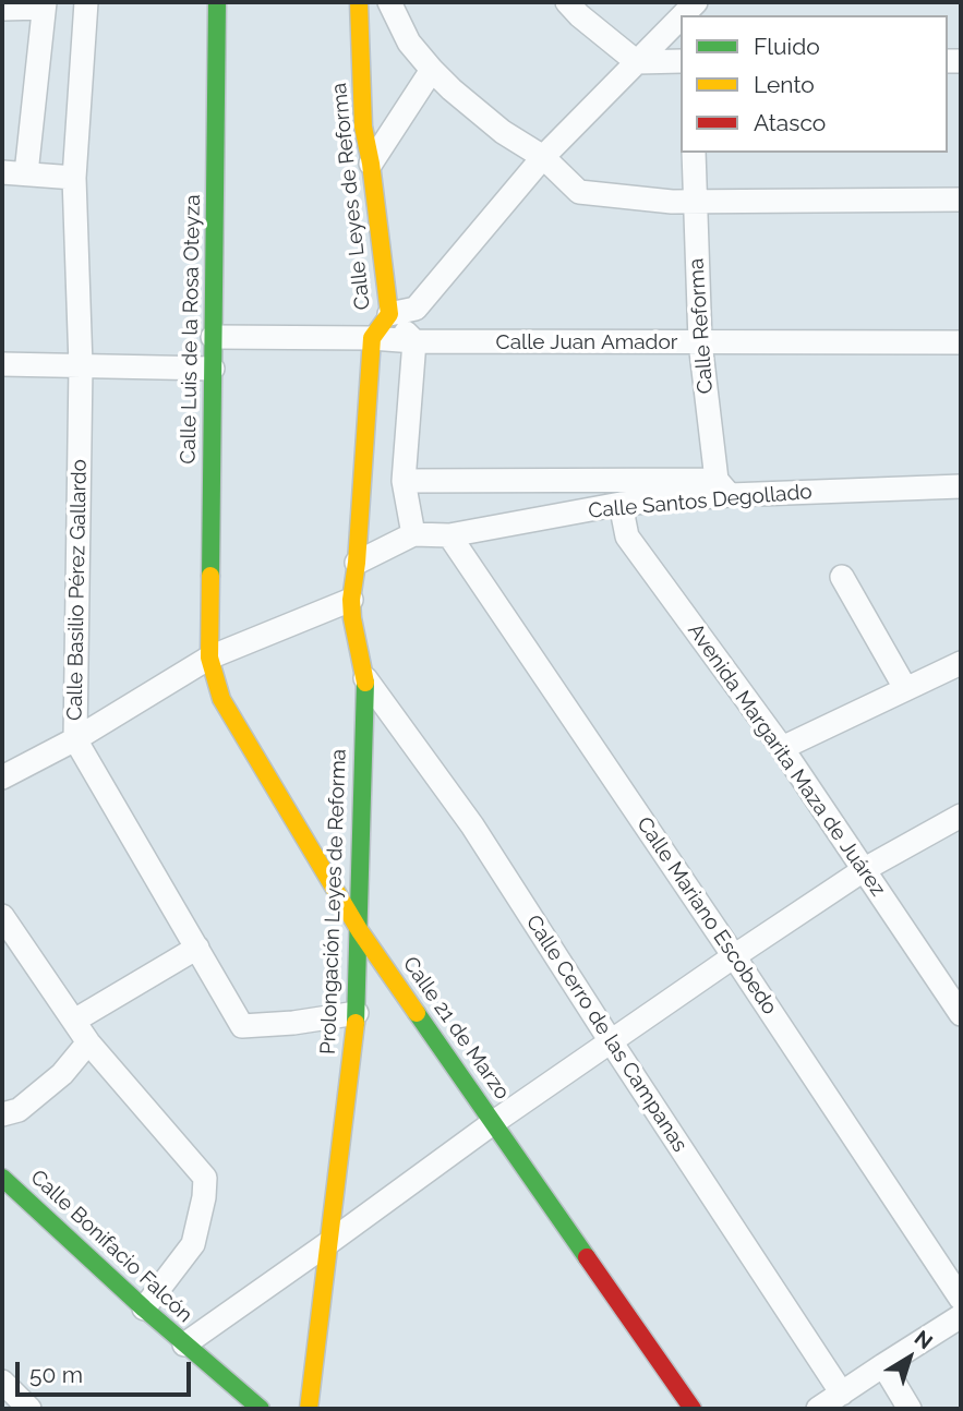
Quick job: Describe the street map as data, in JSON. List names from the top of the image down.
{
  "streets": {
    "street": [
      "Calle Leyes de Reforma",
      "Calle Reforma",
      "Calle Luis de la Rosa Oteyza",
      "Calle Juan Amador",
      "Calle Santos Degollado",
      "Calle Basilio Pérez Gallardo",
      "Avenida Margarita Maza de Juárez",
      "Prolongación Leyes de Reforma",
      "Calle Mariano Escobedo",
      "Calle 21 de Marzo",
      "Calle Cerro de las Campanas",
      "Calle Bonifacio Falcón"
    ]
  },
  "crossings": [
    ["Calle Leyes de Reforma", "Calle Juan Amador"],
    ["Calle Leyes de Reforma", "Calle Santos Degollado"],
    ["Calle Leyes de Reforma", "Prolongación Leyes de Reforma"],
    ["Calle Reforma", "Calle Juan Amador"],
    ["Calle Reforma", "Calle Santos Degollado"],
    ["Calle Luis de la Rosa Oteyza", "Calle Juan Amador"],
    ["Calle Luis de la Rosa Oteyza", "Calle 21 de Marzo"],
    ["Calle Santos Degollado", "Avenida Margarita Maza de Juárez"],
    ["Calle Santos Degollado", "Prolongación Leyes de Reforma"],
    ["Calle Santos Degollado", "Calle Mariano Escobedo"],
    ["Calle Basilio Pérez Gallardo", "Prolongación Leyes de Reforma"],
    ["Prolongación Leyes de Reforma", "Calle 21 de Marzo"],
    ["Prolongación Leyes de Reforma", "Calle Cerro de las Campanas"]
  ],
  "legend": ["Fluido", "Lento", "Atasco"],
  "scale_bar": "50 m",
  "north": "top right"
}
